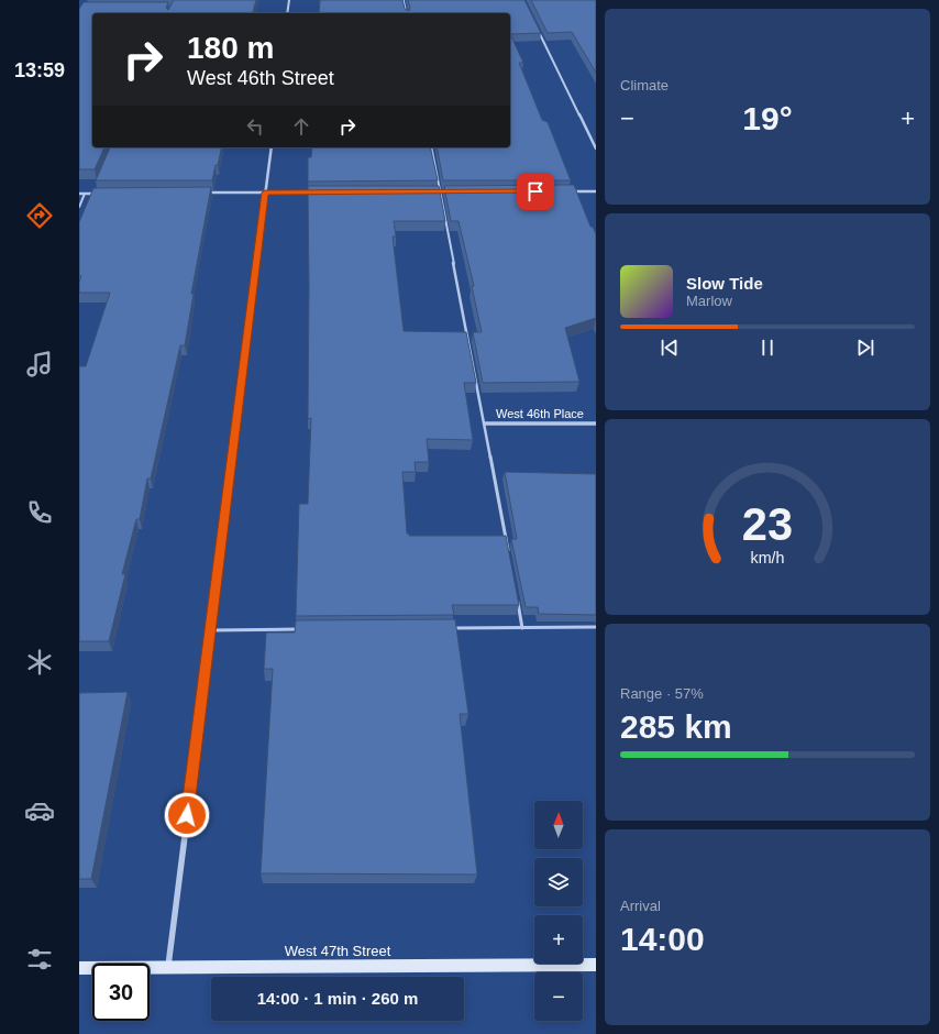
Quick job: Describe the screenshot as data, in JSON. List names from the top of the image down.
{
  "streets": {
    "main road": ["West 47th Street"],
    "street": ["West 46th Place"]
  },
  "north": "top",
  "page": {
    "tabs": "13:59",
    "tile": [
      "Climate",
      ["Range · 57%", "285 km"],
      ["Arrival", "14:00"]
    ],
    "turn": ["180 m", "West 46th Street"],
    "heat": ["−", "19°", "+"],
    "song": ["Slow Tide", "Marlow"],
    "map_buttons": ["+", "−"],
    "limit": "30",
    "trip": "14:00 · 1 min · 260 m",
    "gauge": ["23", "km/h"]
  }
}
